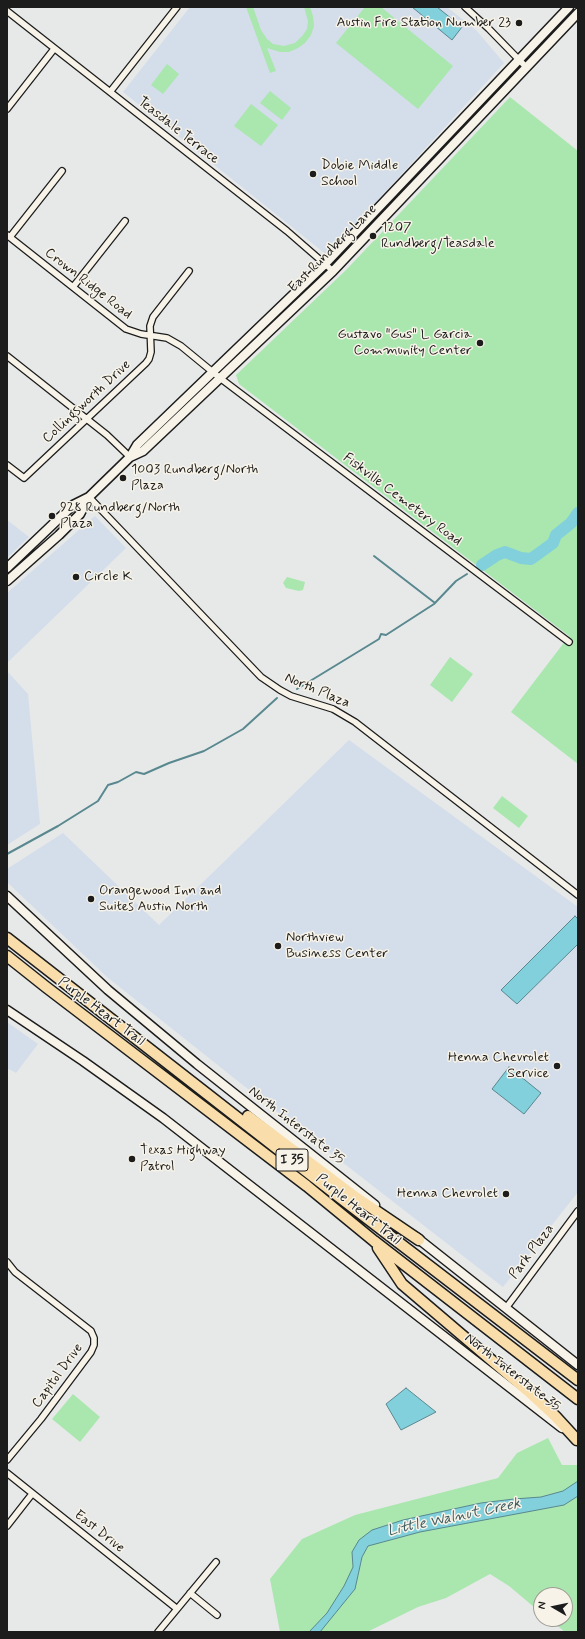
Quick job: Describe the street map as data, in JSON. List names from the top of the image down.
{
  "streets": {
    "highway": ["Purple Heart Trail", "I 35"],
    "main road": ["East Rundberg Lane", "North Interstate 35"],
    "street": [
      "Teasdale Terrace",
      "Crown Ridge Road",
      "Collingsworth Drive",
      "Fiskville Cemetery Road",
      "North Plaza",
      "Park Plaza",
      "Capitol Drive",
      "East Drive"
    ]
  },
  "crossings": [
    ["Teasdale Terrace", "East Rundberg Lane"],
    ["East Rundberg Lane", "Crown Ridge Road"],
    ["East Rundberg Lane", "Fiskville Cemetery Road"],
    ["East Rundberg Lane", "North Plaza"],
    ["Crown Ridge Road", "Collingsworth Drive"],
    ["Crown Ridge Road", "Fiskville Cemetery Road"],
    ["North Interstate 35", "Park Plaza"]
  ],
  "water": ["Little Walnut Creek"],
  "places": [
    "Austin Fire Station Number 23",
    "Dobie Middle School",
    "1207 Rundberg/Teasdale",
    "Gustavo \"Gus\" L Garcia Community Center",
    "1003 Rundberg/North Plaza",
    "928 Rundberg/North Plaza",
    "Circle K",
    "Orangewood Inn and Suites Austin North",
    "Northview Business Center",
    "Henna Chevrolet Service",
    "Texas Highway Patrol",
    "Henna Chevrolet"
  ],
  "north": "left"
}
